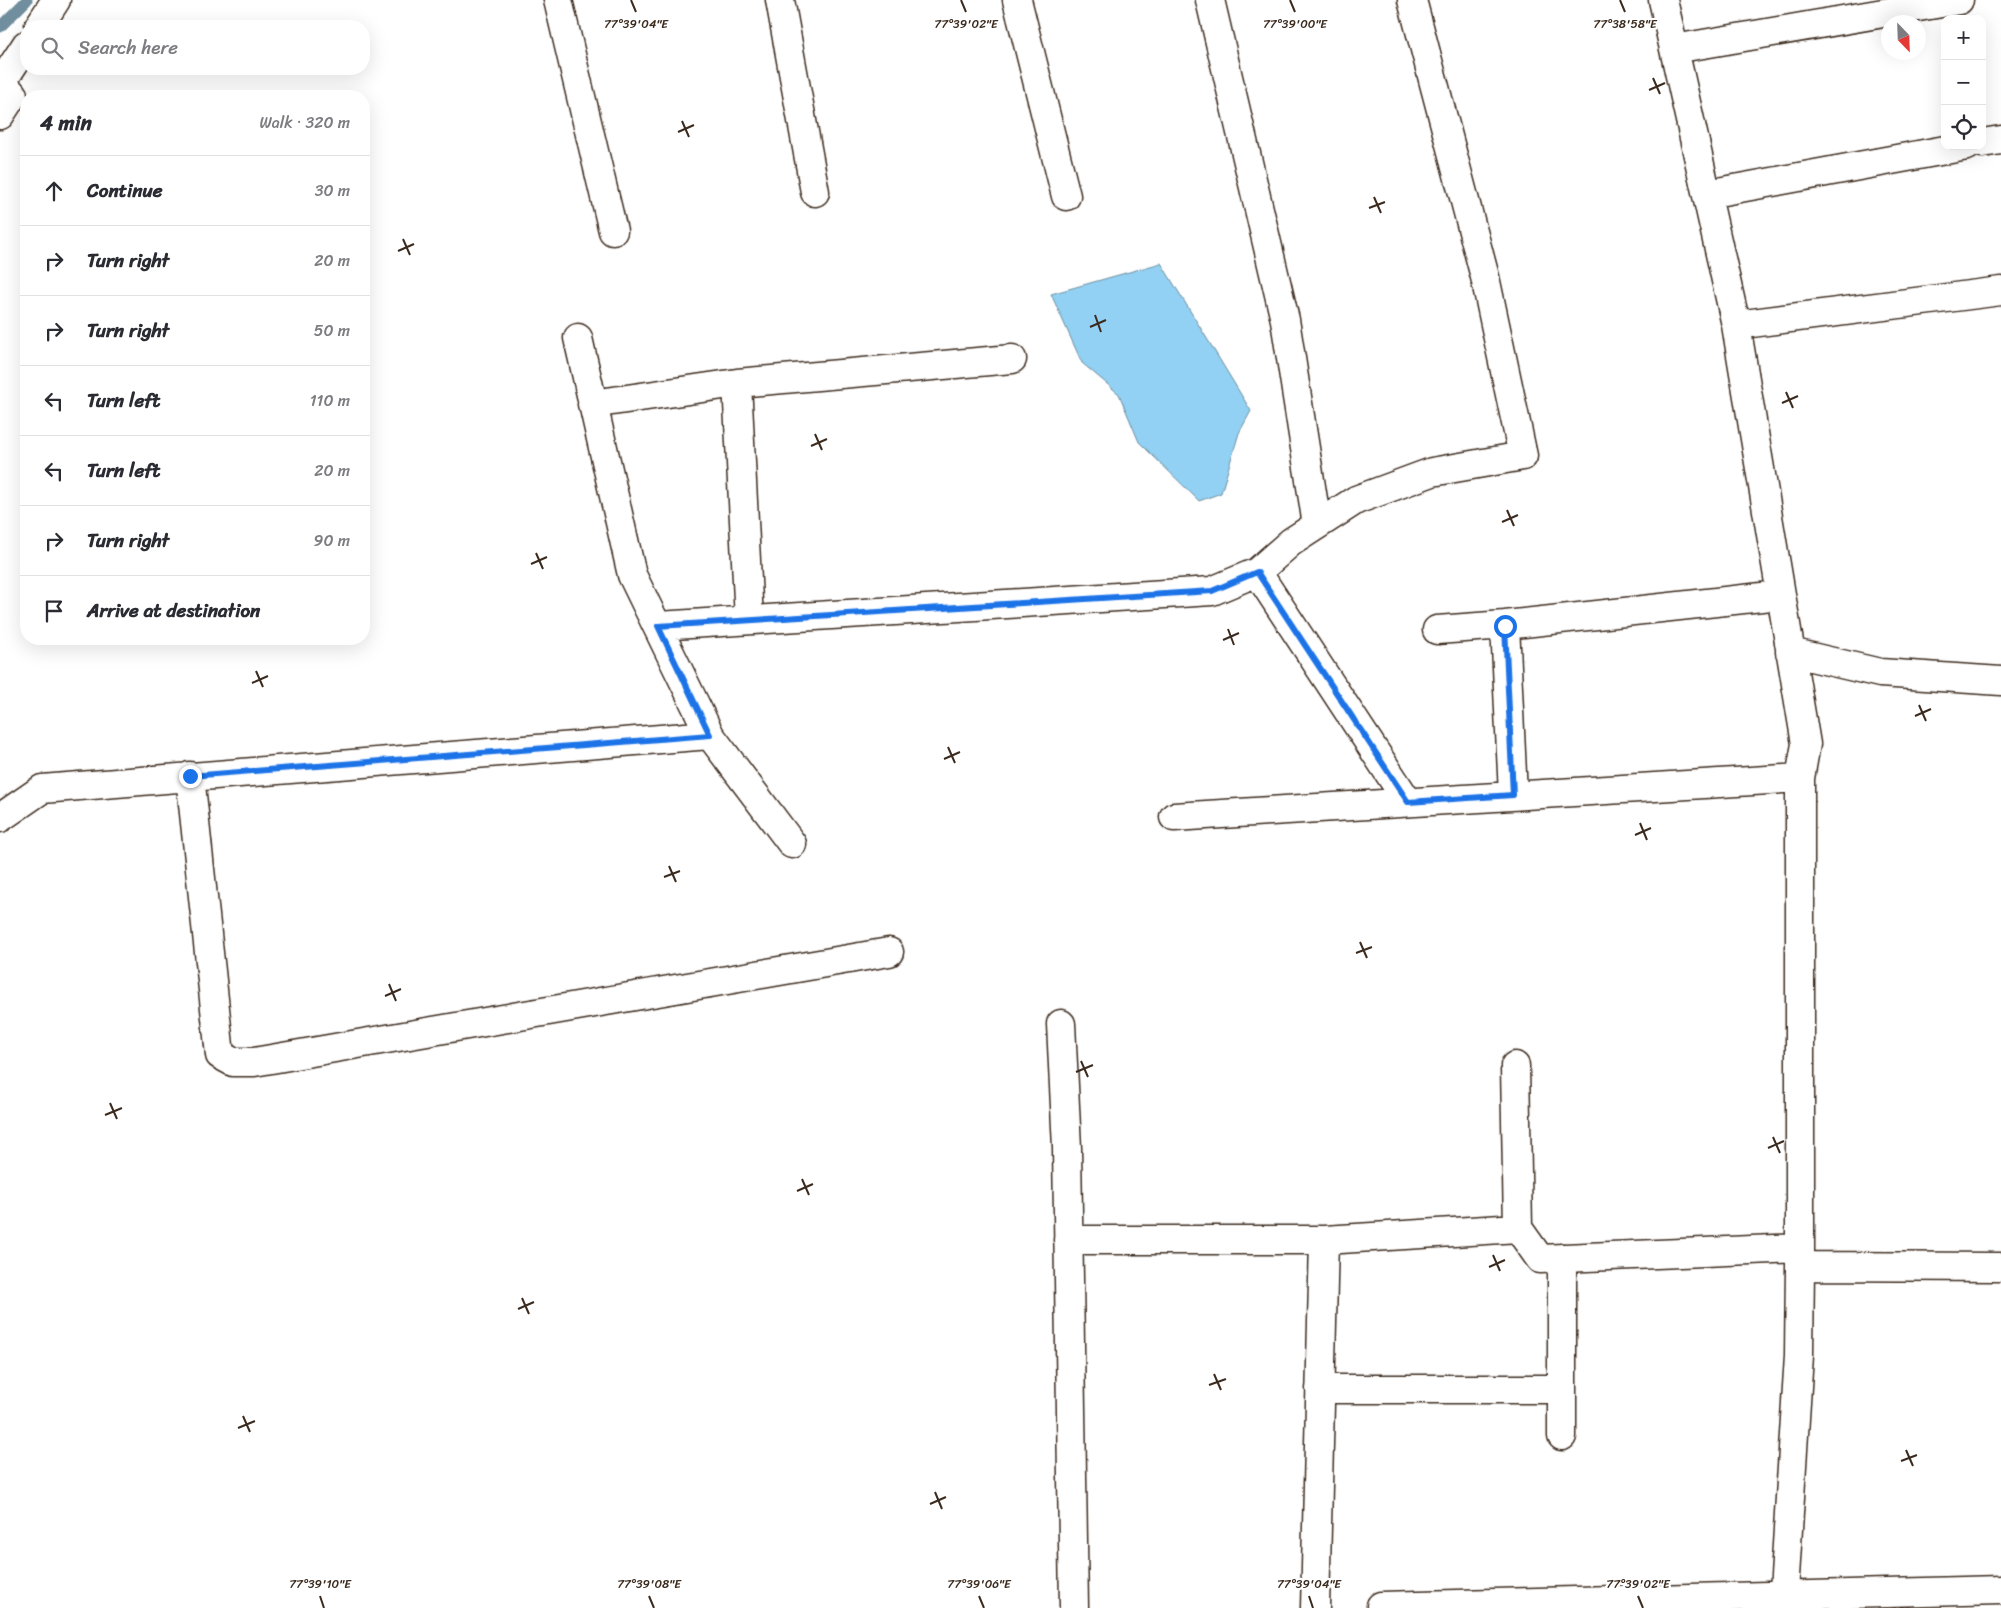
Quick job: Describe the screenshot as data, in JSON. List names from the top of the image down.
{
  "north": "bottom right",
  "page": {
    "map_buttons": ["+", "−"],
    "search": "Search here",
    "heading": ["4 min", "Walk · 320 m"],
    "list": [
      ["Continue", "30 m"],
      ["Turn right", "20 m"],
      ["Turn right", "50 m"],
      ["Turn left", "110 m"],
      ["Turn left", "20 m"],
      ["Turn right", "90 m"],
      "Arrive at destination"
    ]
  },
  "coordinates": [
    "77°39'04\"E",
    "77°39'02\"E",
    "77°39'00\"E",
    "77°38'58\"E",
    "77°39'10\"E",
    "77°39'08\"E",
    "77°39'06\"E"
  ]
}
